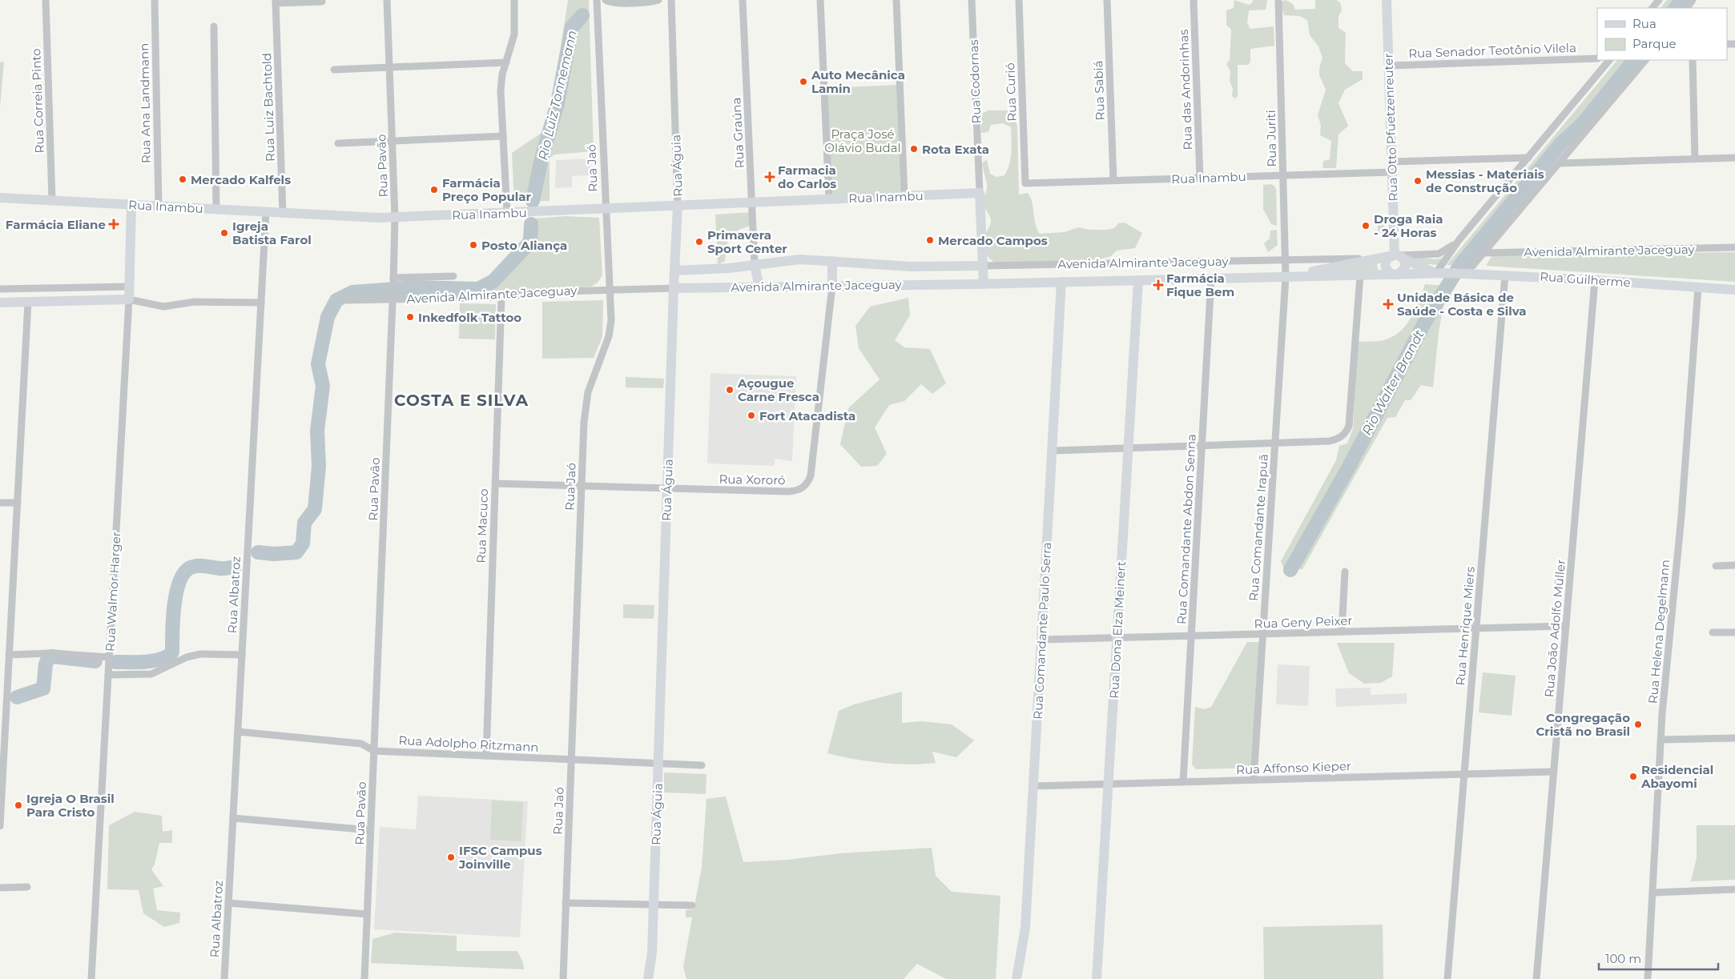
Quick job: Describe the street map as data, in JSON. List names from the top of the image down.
{
  "streets": {
    "street": [
      "Rua Senador Teotônio Vilela",
      "Rua Codornas",
      "Rua das Andorinhas",
      "Rua Sabiá",
      "Rua Curió",
      "Rua Correia Pinto",
      "Rua Ana Landmann",
      "Rua Luiz Bachtold",
      "Rua Otto Pfuetzenreuter",
      "Rua Graúna",
      "Rua Juriti",
      "Rua Pavão",
      "Rua Águia",
      "Rua Jaó",
      "Rua Inambu",
      "Avenida Almirante Jaceguay",
      "Rua Guilherme",
      "Rua Xororó",
      "Rua Macuco",
      "Rua Comandante Irapuã",
      "Rua Comandante Abdon Senna",
      "Rua Walmor Harger",
      "Rua Albatroz",
      "Rua Geny Peixer",
      "Rua Henrique Miers",
      "Rua João Adolfo Müller",
      "Rua Dona Elza Meinert",
      "Rua Comandante Paulo Serra",
      "Rua Helena Degelmann",
      "Rua Adolpho Ritzmann",
      "Rua Affonso Kieper"
    ]
  },
  "crossings": [
    ["Rua Senador Teotônio Vilela", "Rua Otto Pfuetzenreuter"],
    ["Rua Codornas", "Rua Inambu"],
    ["Rua Codornas", "Avenida Almirante Jaceguay"],
    ["Rua das Andorinhas", "Rua Inambu"],
    ["Rua Sabiá", "Rua Inambu"],
    ["Rua Curió", "Rua Inambu"],
    ["Rua Correia Pinto", "Rua Inambu"],
    ["Rua Ana Landmann", "Rua Inambu"],
    ["Rua Luiz Bachtold", "Rua Inambu"],
    ["Rua Otto Pfuetzenreuter", "Rua Inambu"],
    ["Rua Otto Pfuetzenreuter", "Avenida Almirante Jaceguay"],
    ["Rua Otto Pfuetzenreuter", "Rua Guilherme"],
    ["Rua Graúna", "Rua Inambu"],
    ["Rua Graúna", "Avenida Almirante Jaceguay"],
    ["Rua Juriti", "Rua Inambu"],
    ["Rua Juriti", "Avenida Almirante Jaceguay"],
    ["Rua Juriti", "Rua Comandante Irapuã"],
    ["Rua Pavão", "Rua Inambu"],
    ["Rua Pavão", "Avenida Almirante Jaceguay"],
    ["Rua Pavão", "Rua Adolpho Ritzmann"],
    ["Rua Águia", "Rua Inambu"],
    ["Rua Águia", "Avenida Almirante Jaceguay"],
    ["Rua Águia", "Rua Xororó"],
    ["Rua Águia", "Rua Adolpho Ritzmann"],
    ["Rua Jaó", "Rua Inambu"],
    ["Rua Jaó", "Avenida Almirante Jaceguay"],
    ["Rua Jaó", "Rua Xororó"],
    ["Rua Jaó", "Rua Adolpho Ritzmann"],
    ["Rua Inambu", "Rua Walmor Harger"],
    ["Rua Inambu", "Rua Albatroz"],
    ["Avenida Almirante Jaceguay", "Rua Guilherme"],
    ["Avenida Almirante Jaceguay", "Rua Xororó"],
    ["Avenida Almirante Jaceguay", "Rua Macuco"],
    ["Avenida Almirante Jaceguay", "Rua Comandante Irapuã"],
    ["Avenida Almirante Jaceguay", "Rua Comandante Abdon Senna"],
    ["Avenida Almirante Jaceguay", "Rua Dona Elza Meinert"],
    ["Avenida Almirante Jaceguay", "Rua Comandante Paulo Serra"],
    ["Rua Guilherme", "Rua Henrique Miers"],
    ["Rua Guilherme", "Rua João Adolfo Müller"],
    ["Rua Guilherme", "Rua Helena Degelmann"],
    ["Rua Xororó", "Rua Macuco"],
    ["Rua Macuco", "Rua Adolpho Ritzmann"],
    ["Rua Comandante Irapuã", "Rua Geny Peixer"],
    ["Rua Comandante Irapuã", "Rua Affonso Kieper"],
    ["Rua Comandante Abdon Senna", "Rua Geny Peixer"],
    ["Rua Comandante Abdon Senna", "Rua Affonso Kieper"],
    ["Rua Albatroz", "Rua Adolpho Ritzmann"],
    ["Rua Geny Peixer", "Rua Henrique Miers"],
    ["Rua Geny Peixer", "Rua João Adolfo Müller"],
    ["Rua Geny Peixer", "Rua Dona Elza Meinert"],
    ["Rua Geny Peixer", "Rua Comandante Paulo Serra"],
    ["Rua Henrique Miers", "Rua Affonso Kieper"],
    ["Rua João Adolfo Müller", "Rua Affonso Kieper"],
    ["Rua Dona Elza Meinert", "Rua Affonso Kieper"],
    ["Rua Comandante Paulo Serra", "Rua Affonso Kieper"]
  ],
  "districts": ["COSTA E SILVA"],
  "water": ["Rio Luiz Tonnemann", "Rio Walter Brandt"],
  "parks": ["Praça José Olávio Budal"],
  "places": {
    "other": [
      "Auto Mecânica Lamin",
      "Rota Exata",
      "Mercado Kalfels",
      "Messias - Materiais de Construção",
      "Farmácia Preço Popular",
      "Droga Raia - 24 Horas",
      "Igreja Batista Farol",
      "Mercado Campos",
      "Primavera Sport Center",
      "Posto Aliança",
      "Inkedfolk Tattoo",
      "Açougue Carne Fresca",
      "Fort Atacadista",
      "Congregação Cristã no Brasil",
      "Residencial Abayomi",
      "Igreja O Brasil Para Cristo",
      "IFSC Campus Joinville"
    ],
    "health": [
      "Farmacia do Carlos",
      "Farmácia Eliane",
      "Farmácia Fique Bem",
      "Unidade Básica de Saúde - Costa e Silva"
    ]
  },
  "legend": ["Rua", "Parque"],
  "scale_bar": "100 m"
}
